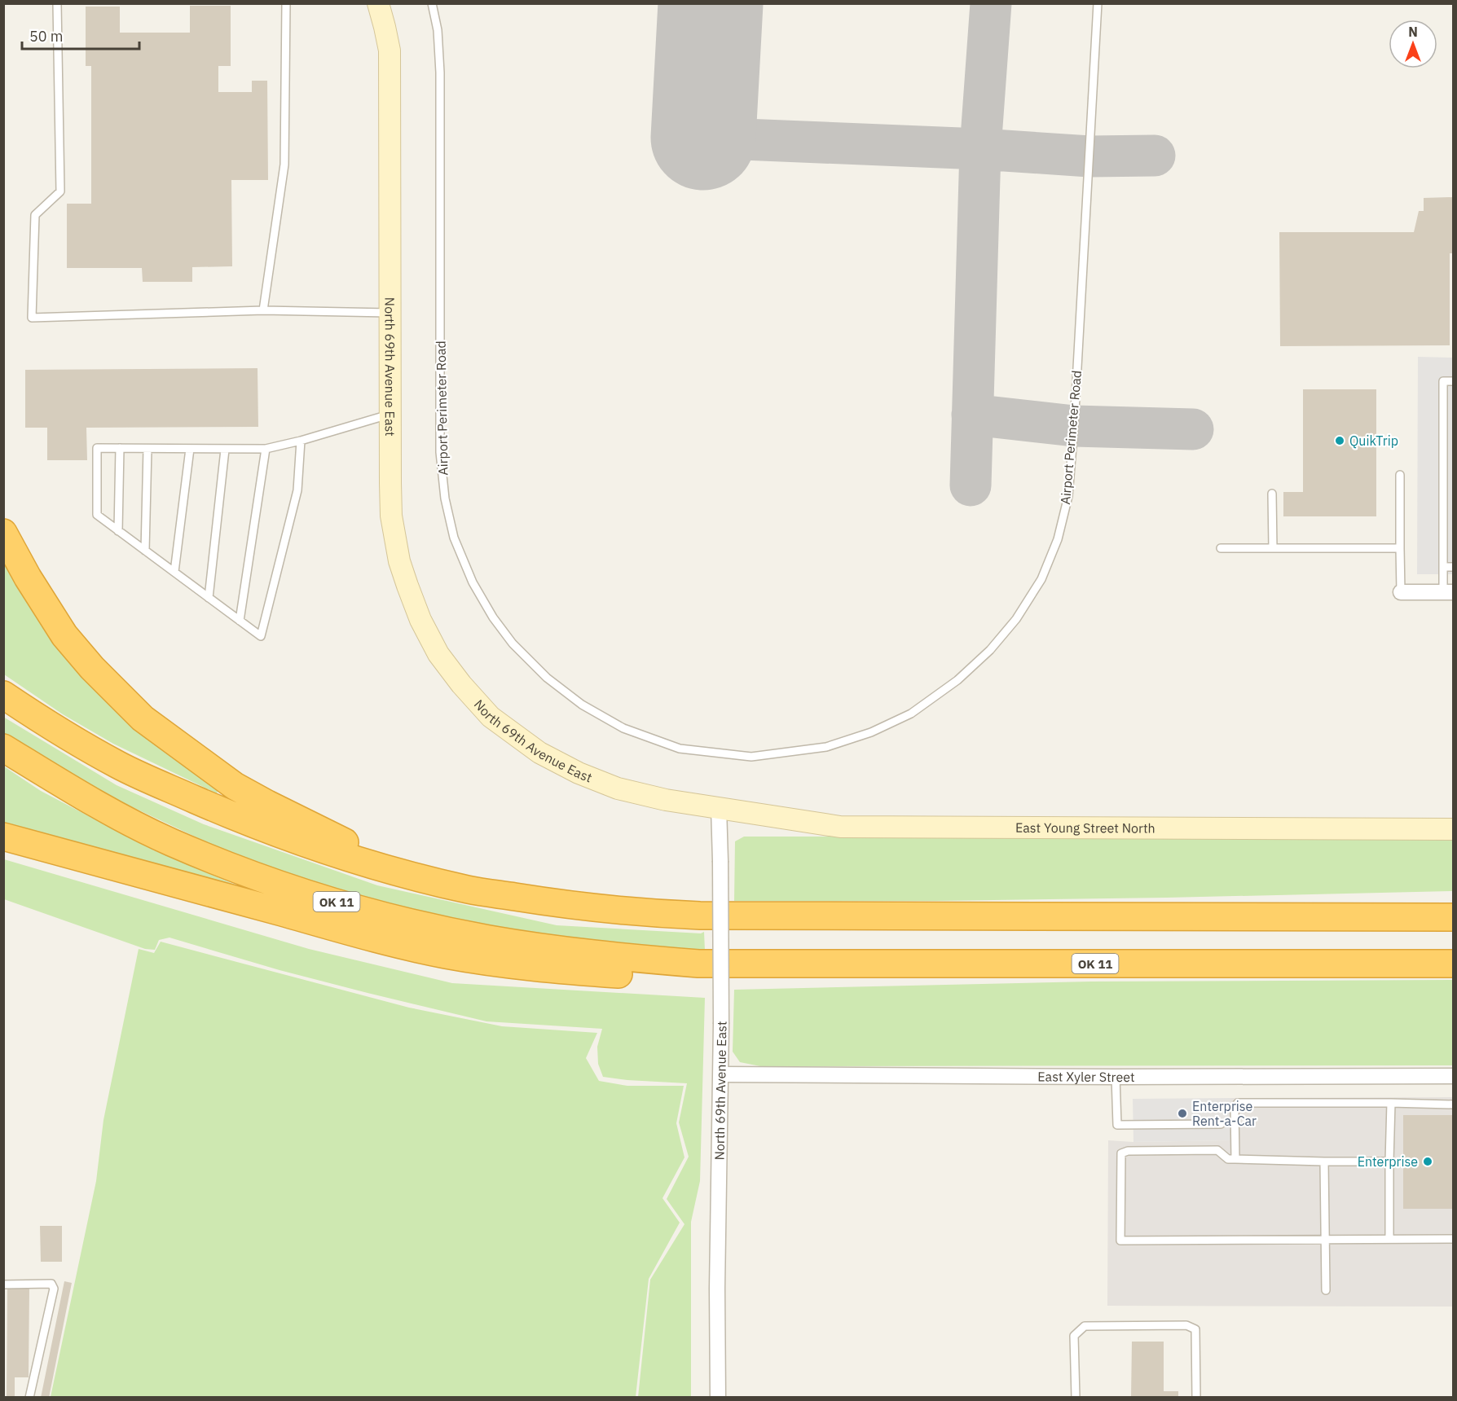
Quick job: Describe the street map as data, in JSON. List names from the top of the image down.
{
  "streets": {
    "highway": ["OK 11"],
    "street": ["North 69th Avenue East", "East Young Street North", "East Xyler Street"],
    "lane": ["Airport Perimeter Road"]
  },
  "crossings": [
    ["North 69th Avenue East", "East Young Street North"],
    ["North 69th Avenue East", "East Xyler Street"]
  ],
  "places": ["QuikTrip", "Enterprise Rent-a-Car", "Enterprise"],
  "scale_bar": "50 m",
  "north": "top"
}
